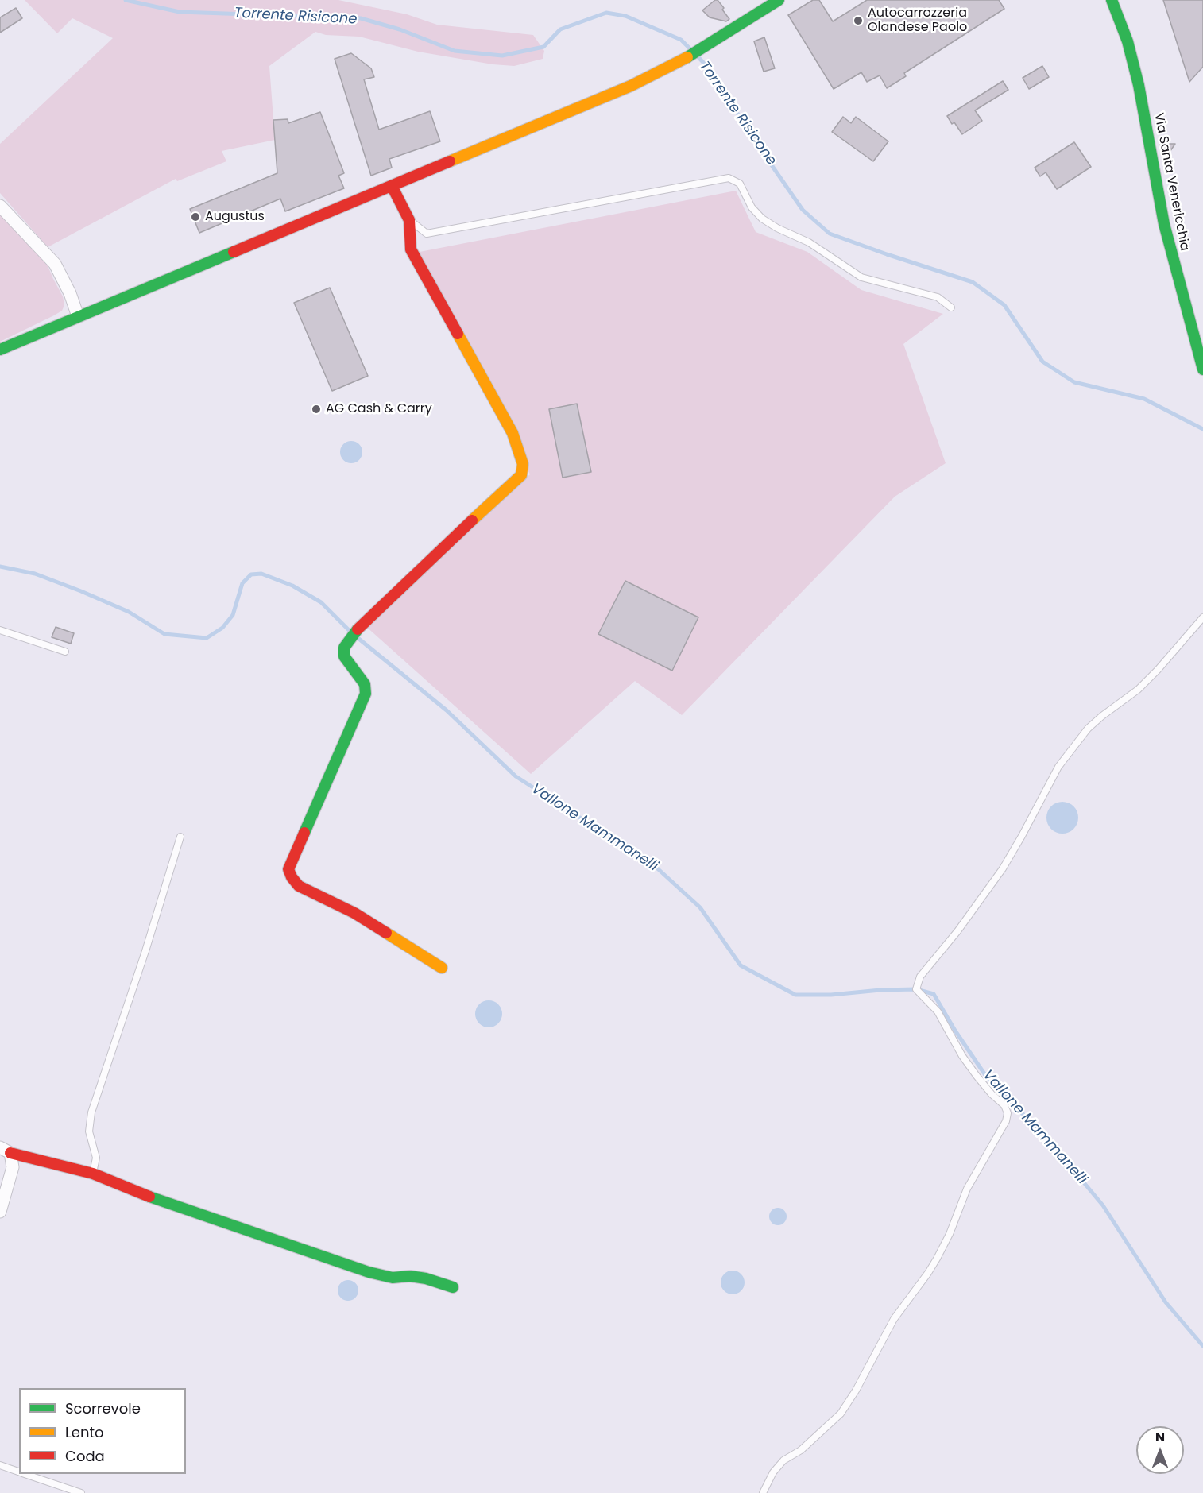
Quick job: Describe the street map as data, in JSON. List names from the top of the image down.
{
  "streets": {
    "street": ["Via Santa Venericchia"]
  },
  "water": ["Torrente Risicone", "Vallone Mammanelli"],
  "places": ["Autocarrozzeria Olandese Paolo", "Augustus", "AG Cash & Carry"],
  "legend": ["Scorrevole", "Lento", "Coda"],
  "north": "top"
}
